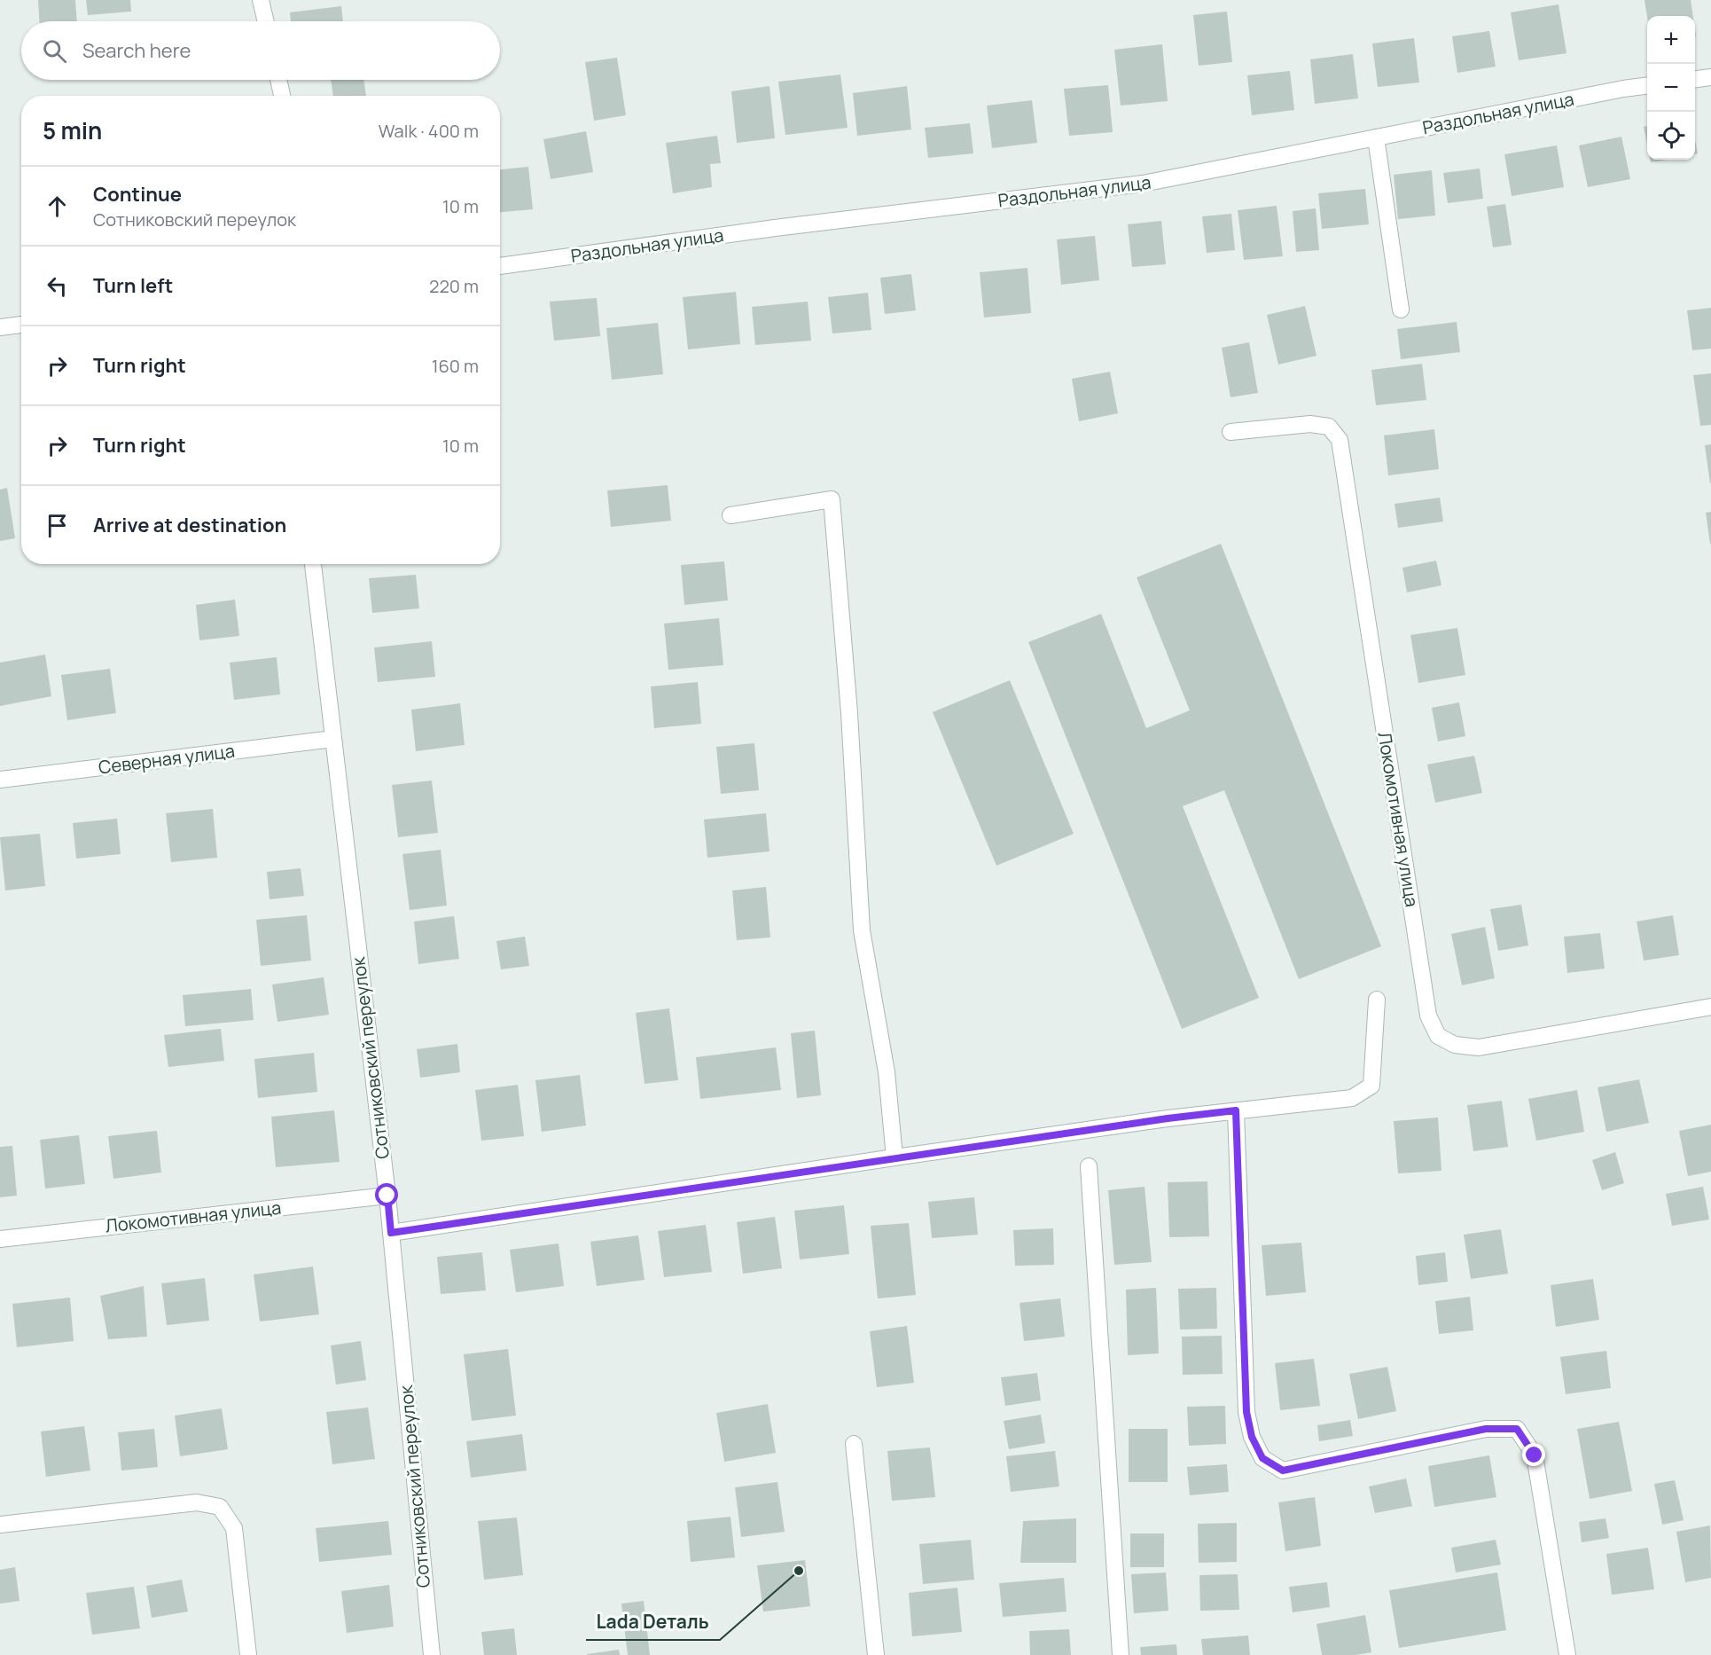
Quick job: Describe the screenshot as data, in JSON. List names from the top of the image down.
{
  "streets": {
    "street": [
      "Раздольная улица",
      "Северная улица",
      "Локомотивная улица",
      "Сотниковский переулок"
    ]
  },
  "crossings": [
    ["Северная улица", "Сотниковский переулок"],
    ["Локомотивная улица", "Сотниковский переулок"]
  ],
  "places": ["Lada Dеталь"],
  "page": {
    "map_buttons": ["+", "−"],
    "search": "Search here",
    "heading": ["5 min", "Walk · 400 m"],
    "list": [
      ["Continue", "Сотниковский переулок", "10 m"],
      ["Turn left", "220 m"],
      ["Turn right", "160 m"],
      ["Turn right", "10 m"],
      "Arrive at destination"
    ]
  }
}
